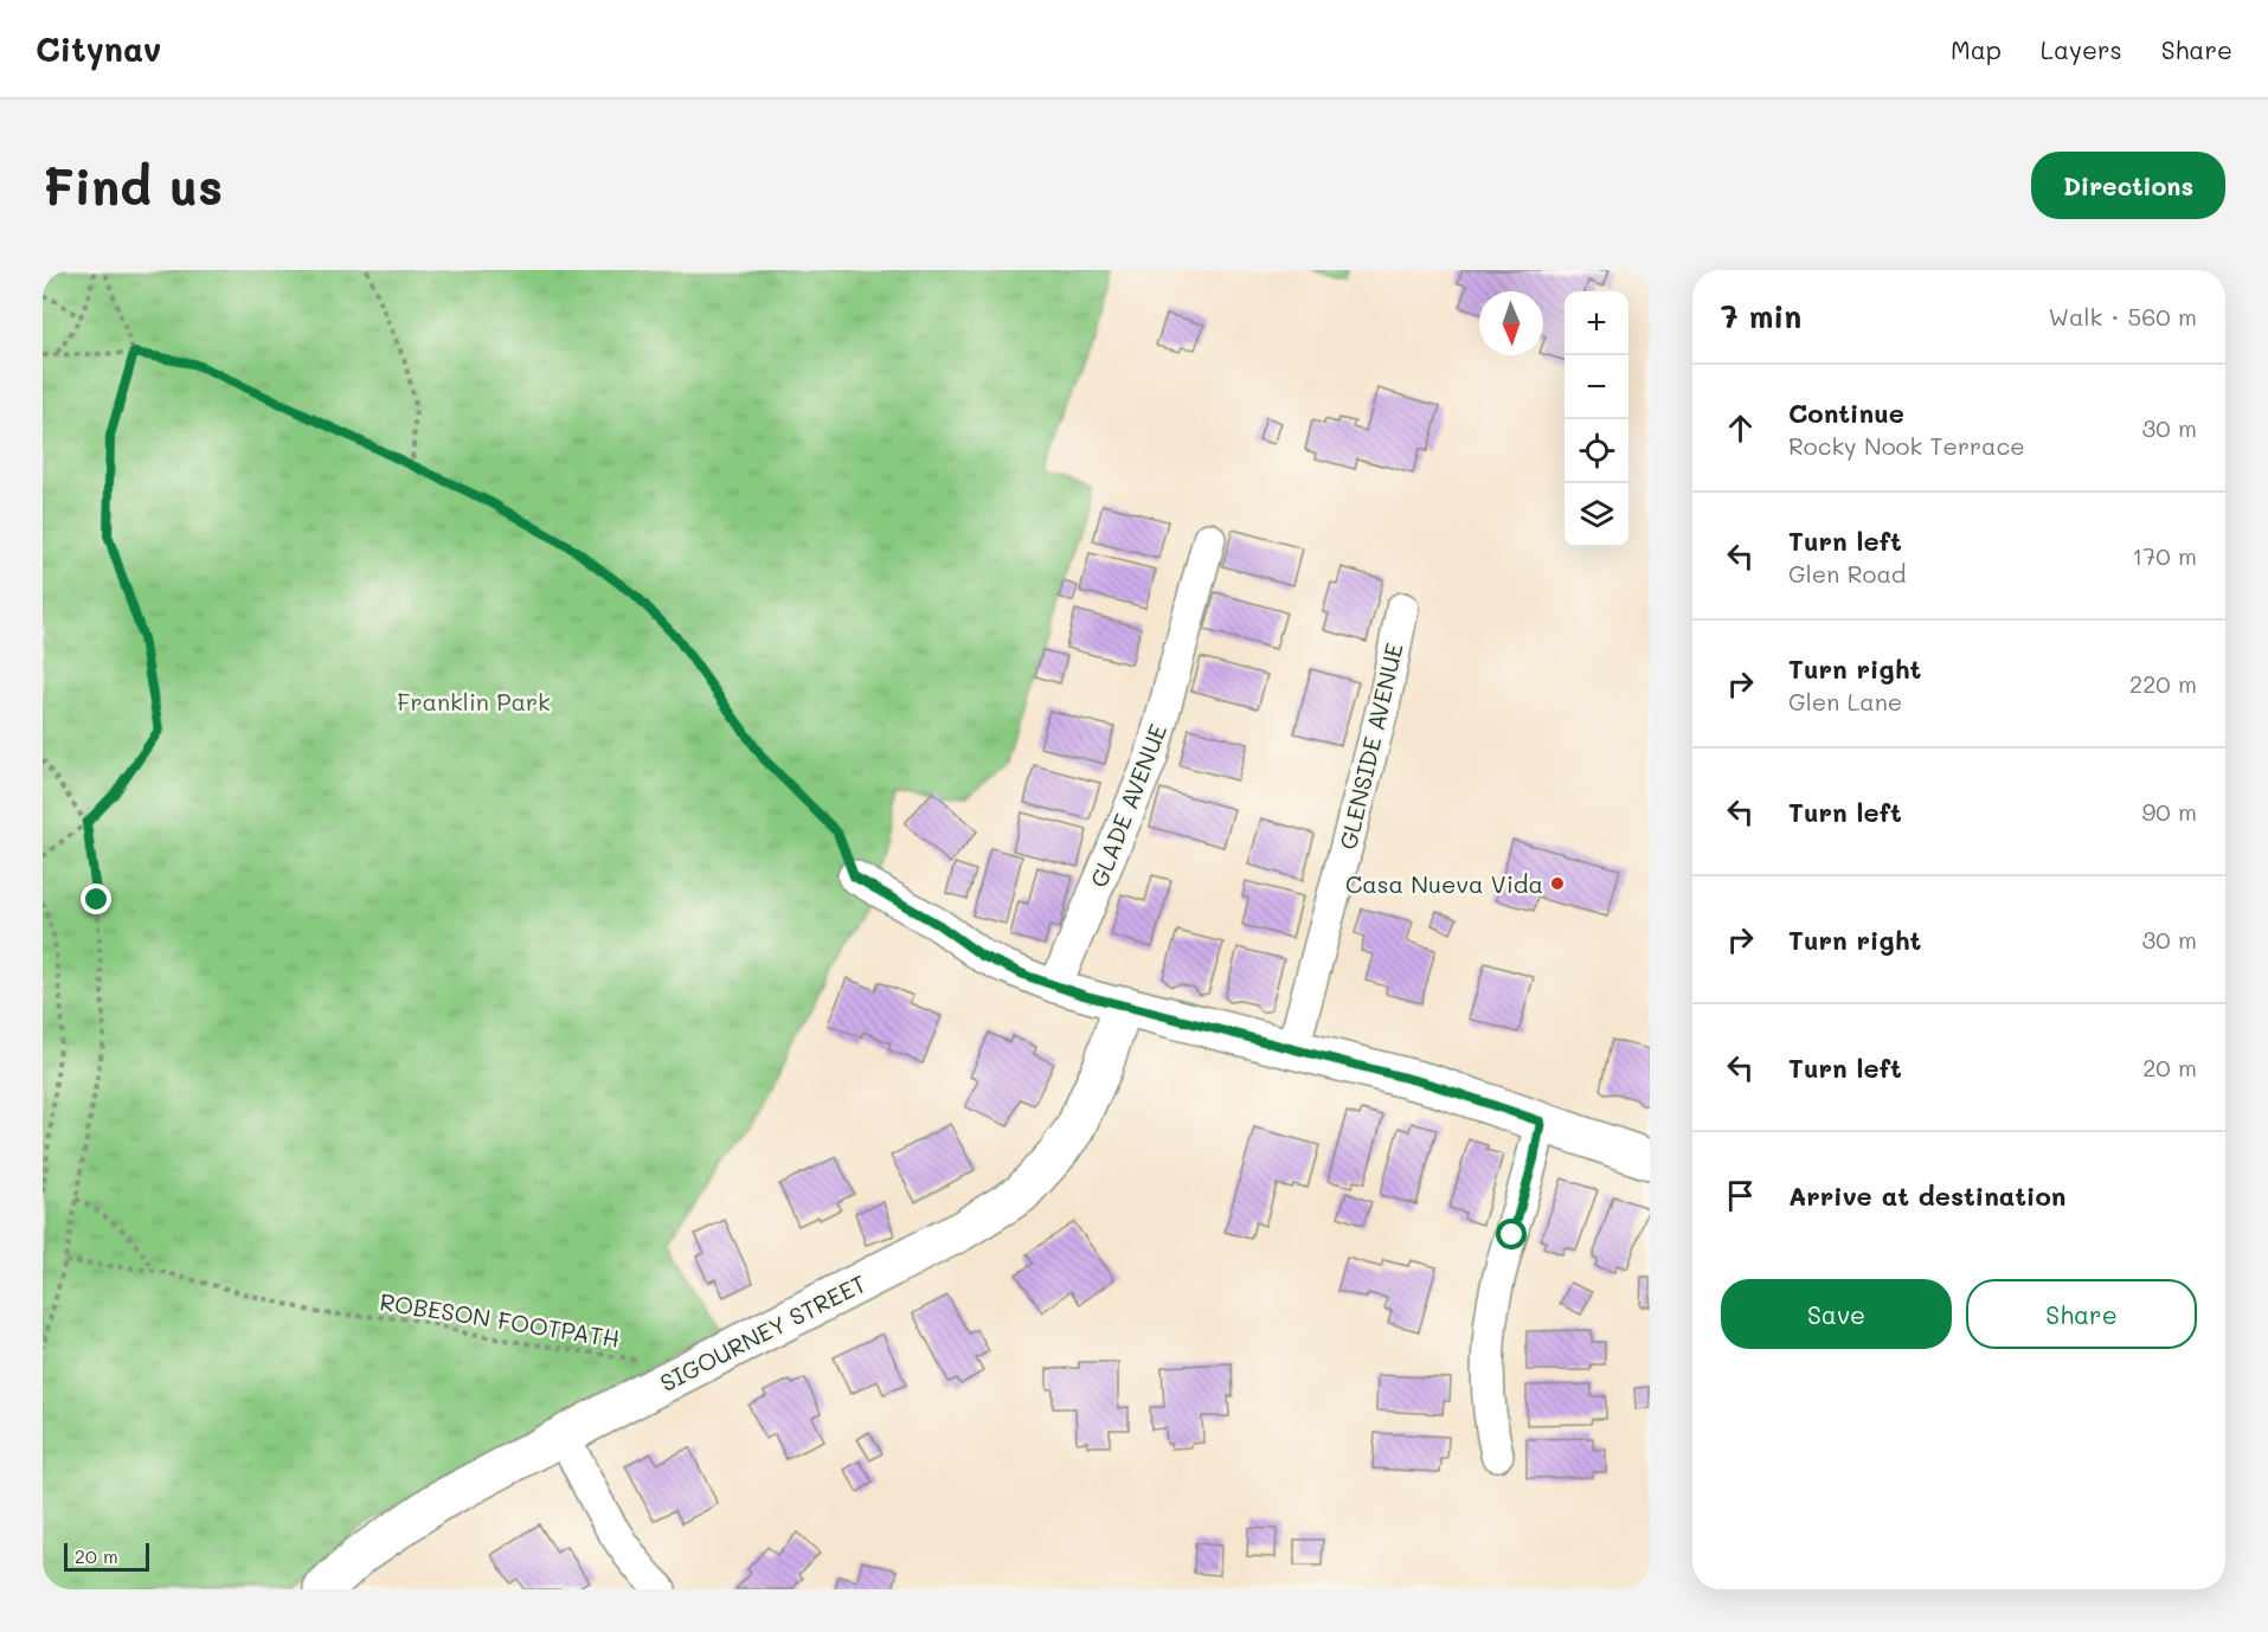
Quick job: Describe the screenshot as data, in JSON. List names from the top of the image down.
{
  "streets": {
    "street": ["GLENSIDE AVENUE", "GLADE AVENUE", "SIGOURNEY STREET"],
    "path": ["ROBESON FOOTPATH"]
  },
  "parks": ["Franklin Park"],
  "places": ["Casa Nueva Vida"],
  "scale_bar": "20 m",
  "north": "bottom",
  "page": {
    "header": "Citynav",
    "nav": ["Map", "Layers", "Share"],
    "buttons": [
      "Directions",
      ["Save", "Share"]
    ],
    "title": "Find us",
    "heading": ["7 min", "Walk · 560 m"],
    "map_buttons": ["+", "−"],
    "list": [
      ["Continue", "Rocky Nook Terrace", "30 m"],
      ["Turn left", "Glen Road", "170 m"],
      ["Turn right", "Glen Lane", "220 m"],
      ["Turn left", "90 m"],
      ["Turn right", "30 m"],
      ["Turn left", "20 m"],
      "Arrive at destination"
    ],
    "scale": "20 m"
  }
}
